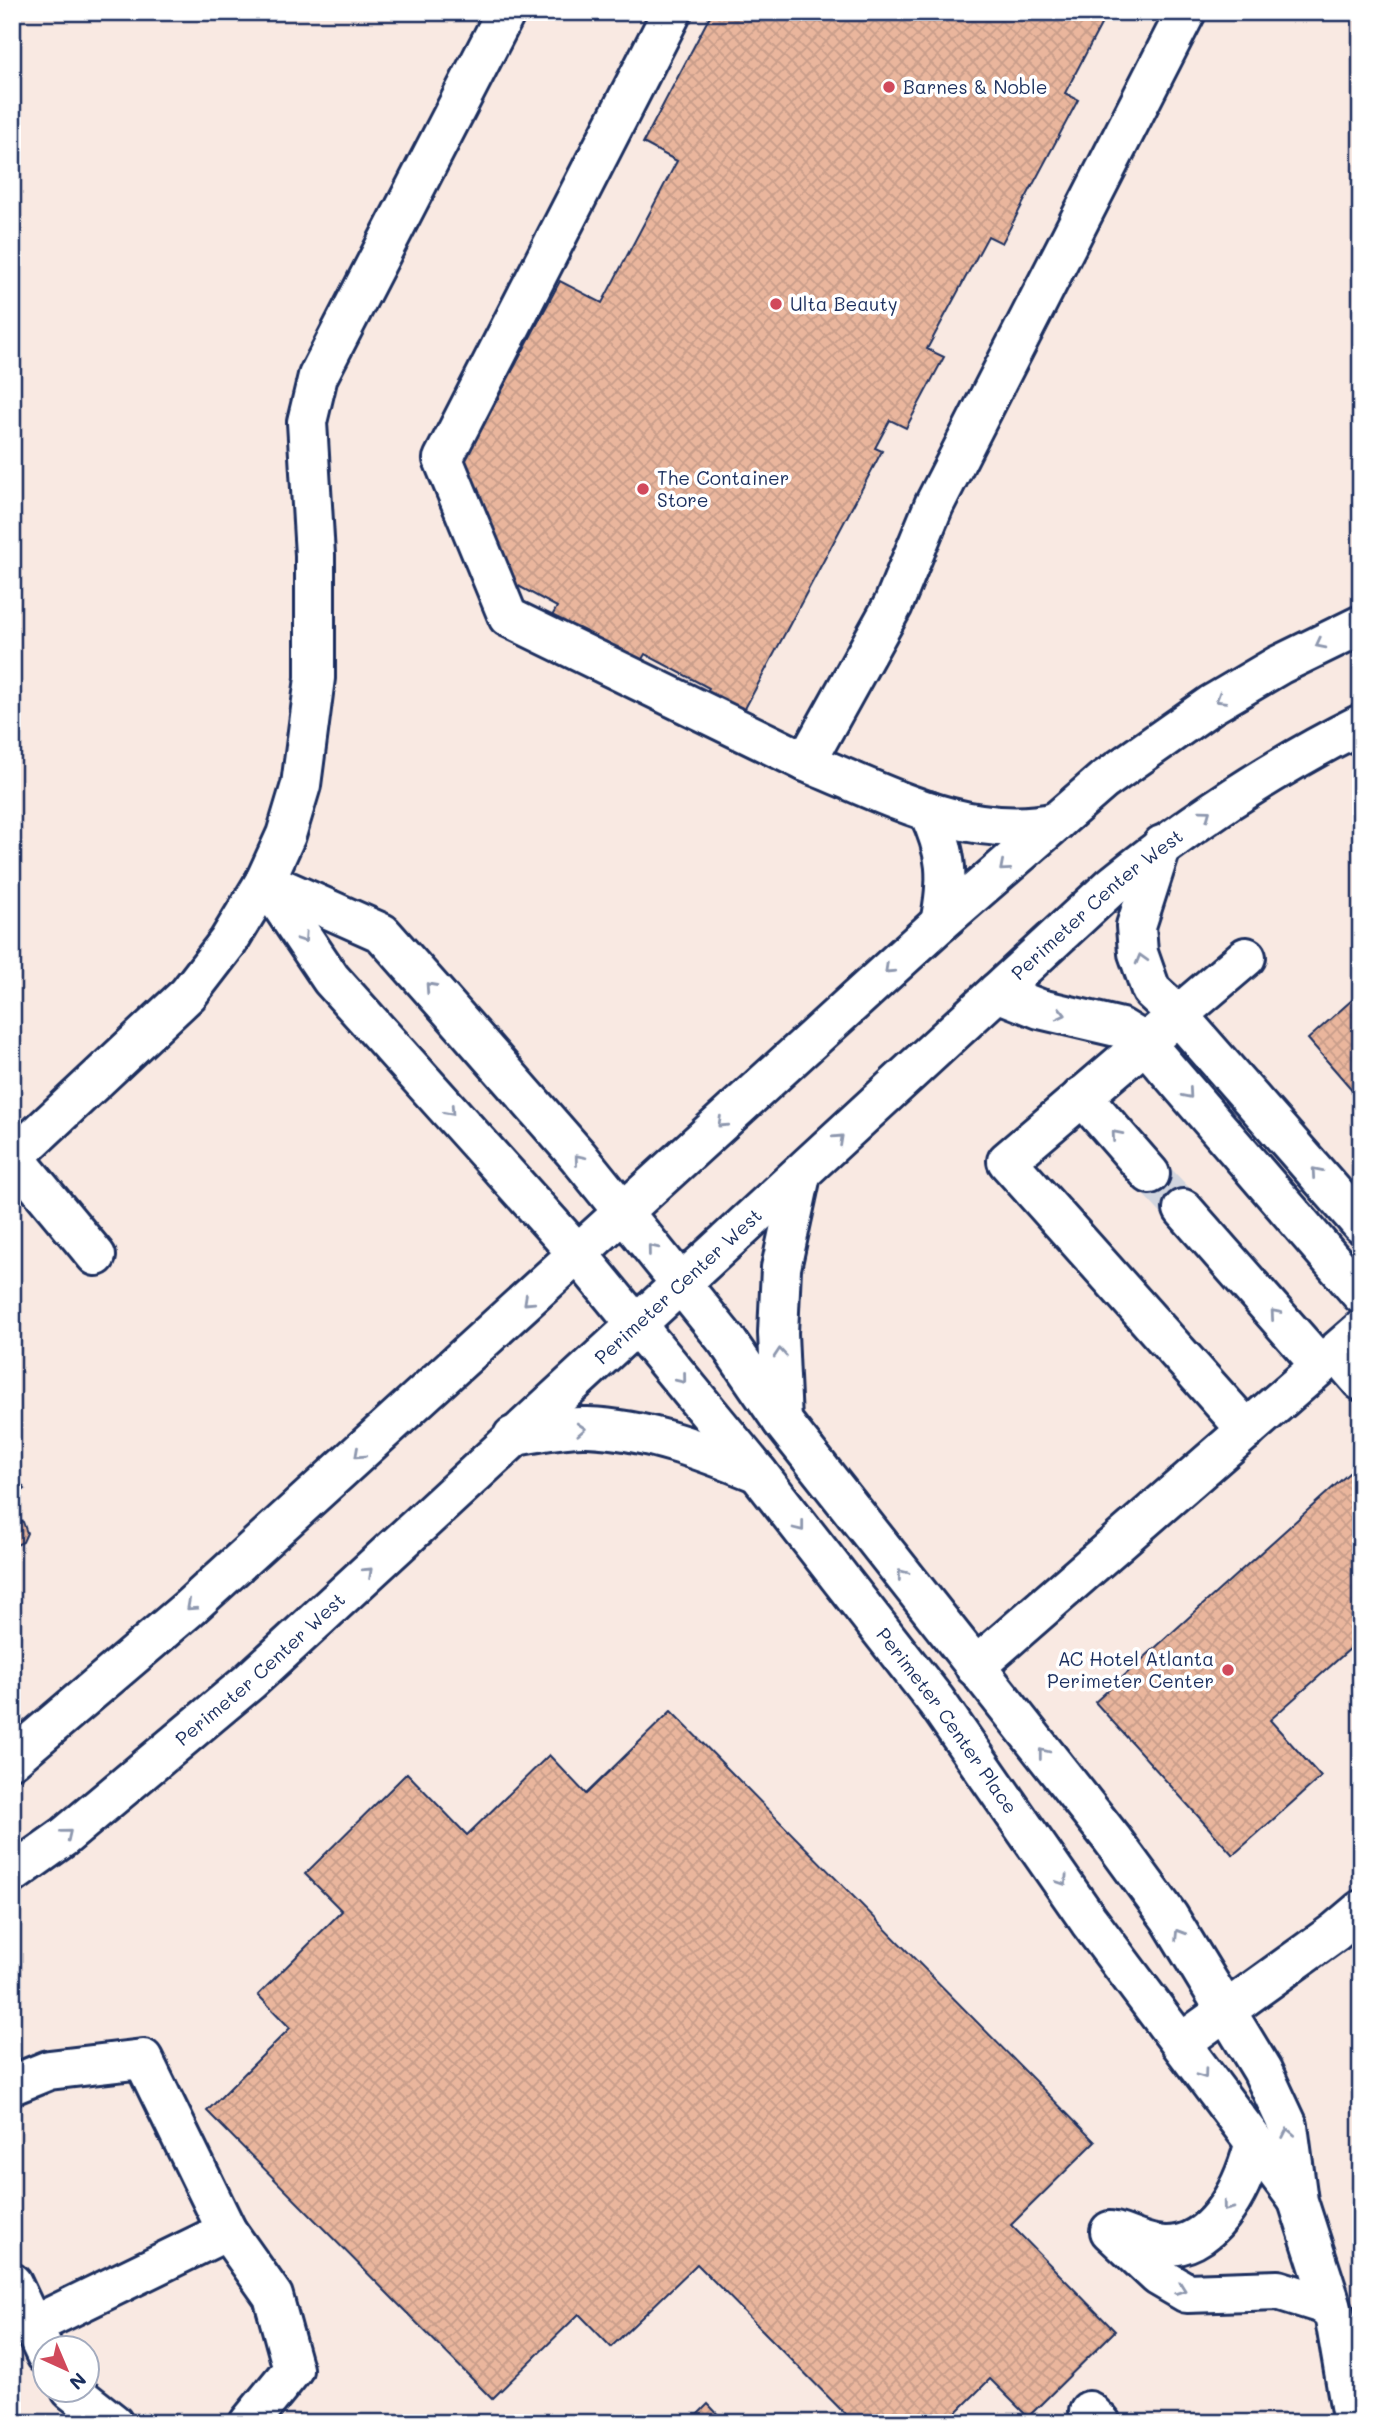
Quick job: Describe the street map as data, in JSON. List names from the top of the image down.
{
  "streets": {
    "main road": ["Perimeter Center West", "Perimeter Center Place"]
  },
  "crossings": [
    ["Perimeter Center West", "Perimeter Center Place"]
  ],
  "places": [
    "Barnes & Noble",
    "Ulta Beauty",
    "The Container Store",
    "AC Hotel Atlanta Perimeter Center"
  ],
  "north": "bottom right"
}
